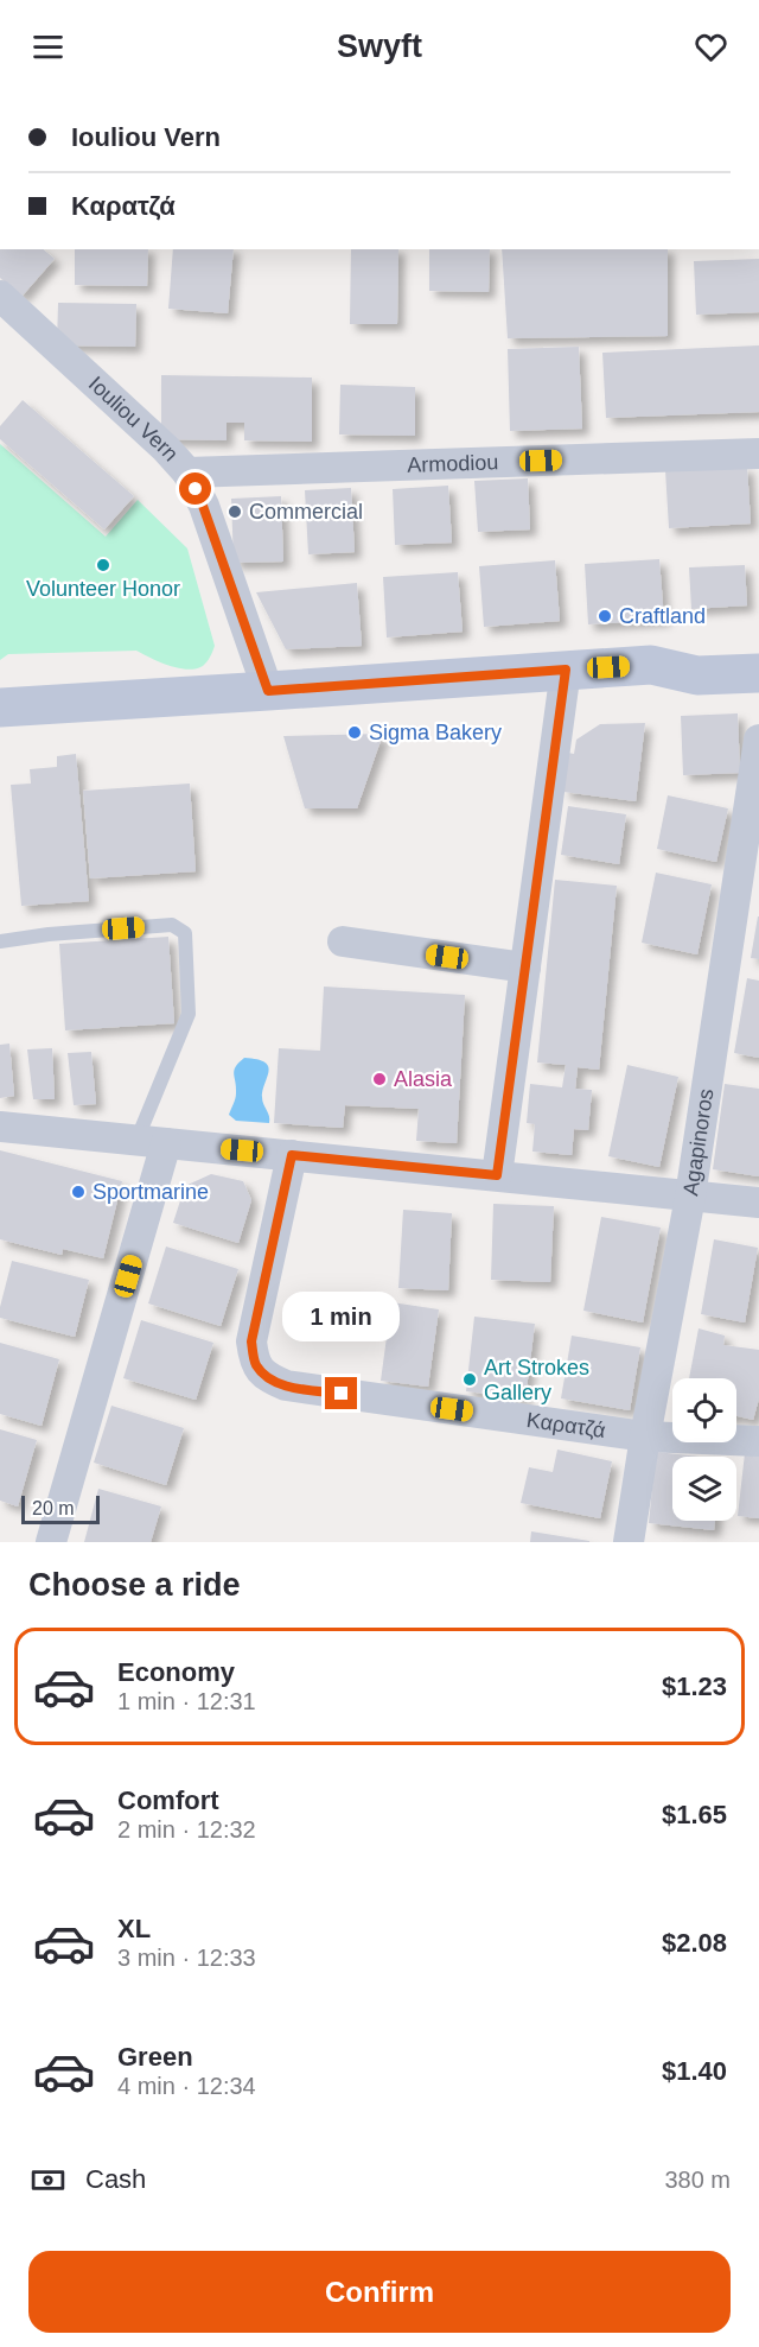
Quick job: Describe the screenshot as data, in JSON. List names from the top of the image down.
{
  "streets": {
    "street": [
      "Iouliou Vern",
      "Armodiou",
      "Agapinoros",
      "Καρατζά"
    ]
  },
  "crossings": [
    ["Iouliou Vern", "Armodiou"],
    ["Agapinoros", "Καρατζά"]
  ],
  "places": [
    "Commercial",
    "Volunteer Honor",
    "Craftland",
    "Sigma Bakery",
    "Alasia",
    "Sportmarine",
    "Art Strokes Gallery"
  ],
  "scale_bar": "20 m",
  "page": {
    "header": "Swyft",
    "banner": ["Iouliou Vern", "Καρατζά"],
    "bubble": "1 min",
    "scale": "20 m",
    "heading": "Choose a ride",
    "list": [
      {
        "name": "Economy",
        "note": "1 min · 12:31",
        "value": "$1.23"
      },
      {
        "name": "Comfort",
        "note": "2 min · 12:32",
        "value": "$1.65"
      },
      {
        "name": "XL",
        "note": "3 min · 12:33",
        "value": "$2.08"
      },
      {
        "name": "Green",
        "note": "4 min · 12:34",
        "value": "$1.40"
      }
    ],
    "pay": ["Cash", "380 m"],
    "buttons": "Confirm"
  }
}
